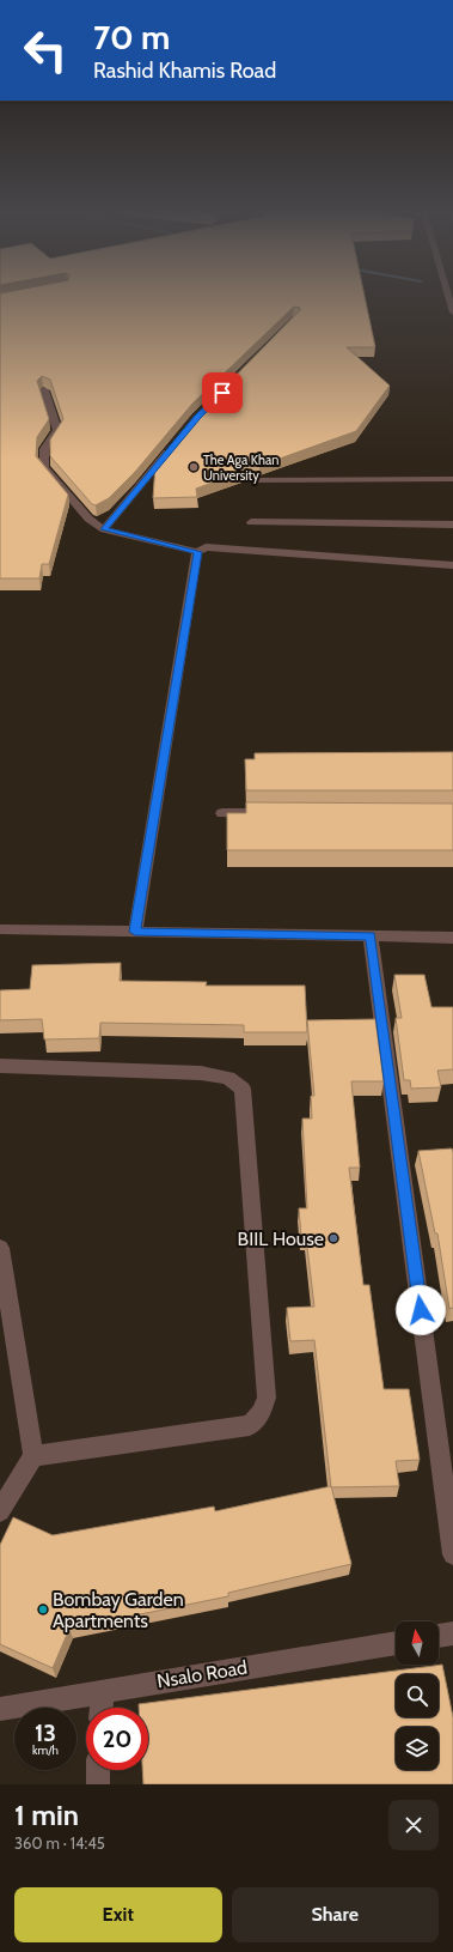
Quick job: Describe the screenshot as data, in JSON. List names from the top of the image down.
{
  "streets": {
    "street": ["Nsalo Road"]
  },
  "places": ["The Aga Khan University", "BIIL House", "Bombay Garden Apartments"],
  "north": "top",
  "page": {
    "turn": ["70 m", "Rashid Khamis Road"],
    "speed": "13 km/h",
    "limit": "20",
    "heading": ["1 min", "360 m · 14:45"],
    "buttons": ["Exit", "Share"]
  }
}
